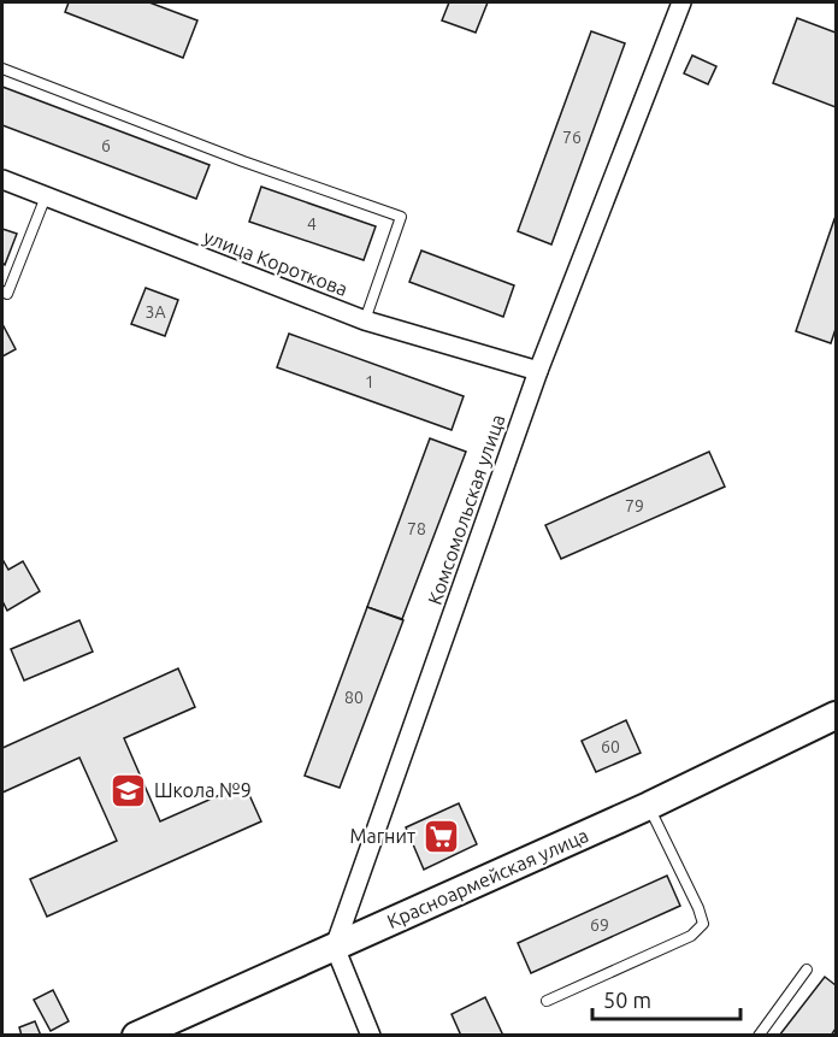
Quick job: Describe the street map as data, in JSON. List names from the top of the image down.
{
  "streets": {
    "main road": ["Красноармейская улица"],
    "street": ["улица Короткова", "Комсомольская улица"]
  },
  "crossings": [
    ["улица Короткова", "Комсомольская улица"],
    ["Комсомольская улица", "Красноармейская улица"]
  ],
  "places": {
    "school or university": ["Школа №9"],
    "supermarket": ["Магнит"]
  },
  "house_numbers": [
    "76",
    "6",
    "4",
    "3А",
    "1",
    "79",
    "78",
    "80",
    "60",
    "69"
  ],
  "scale_bar": "50 m"
}
